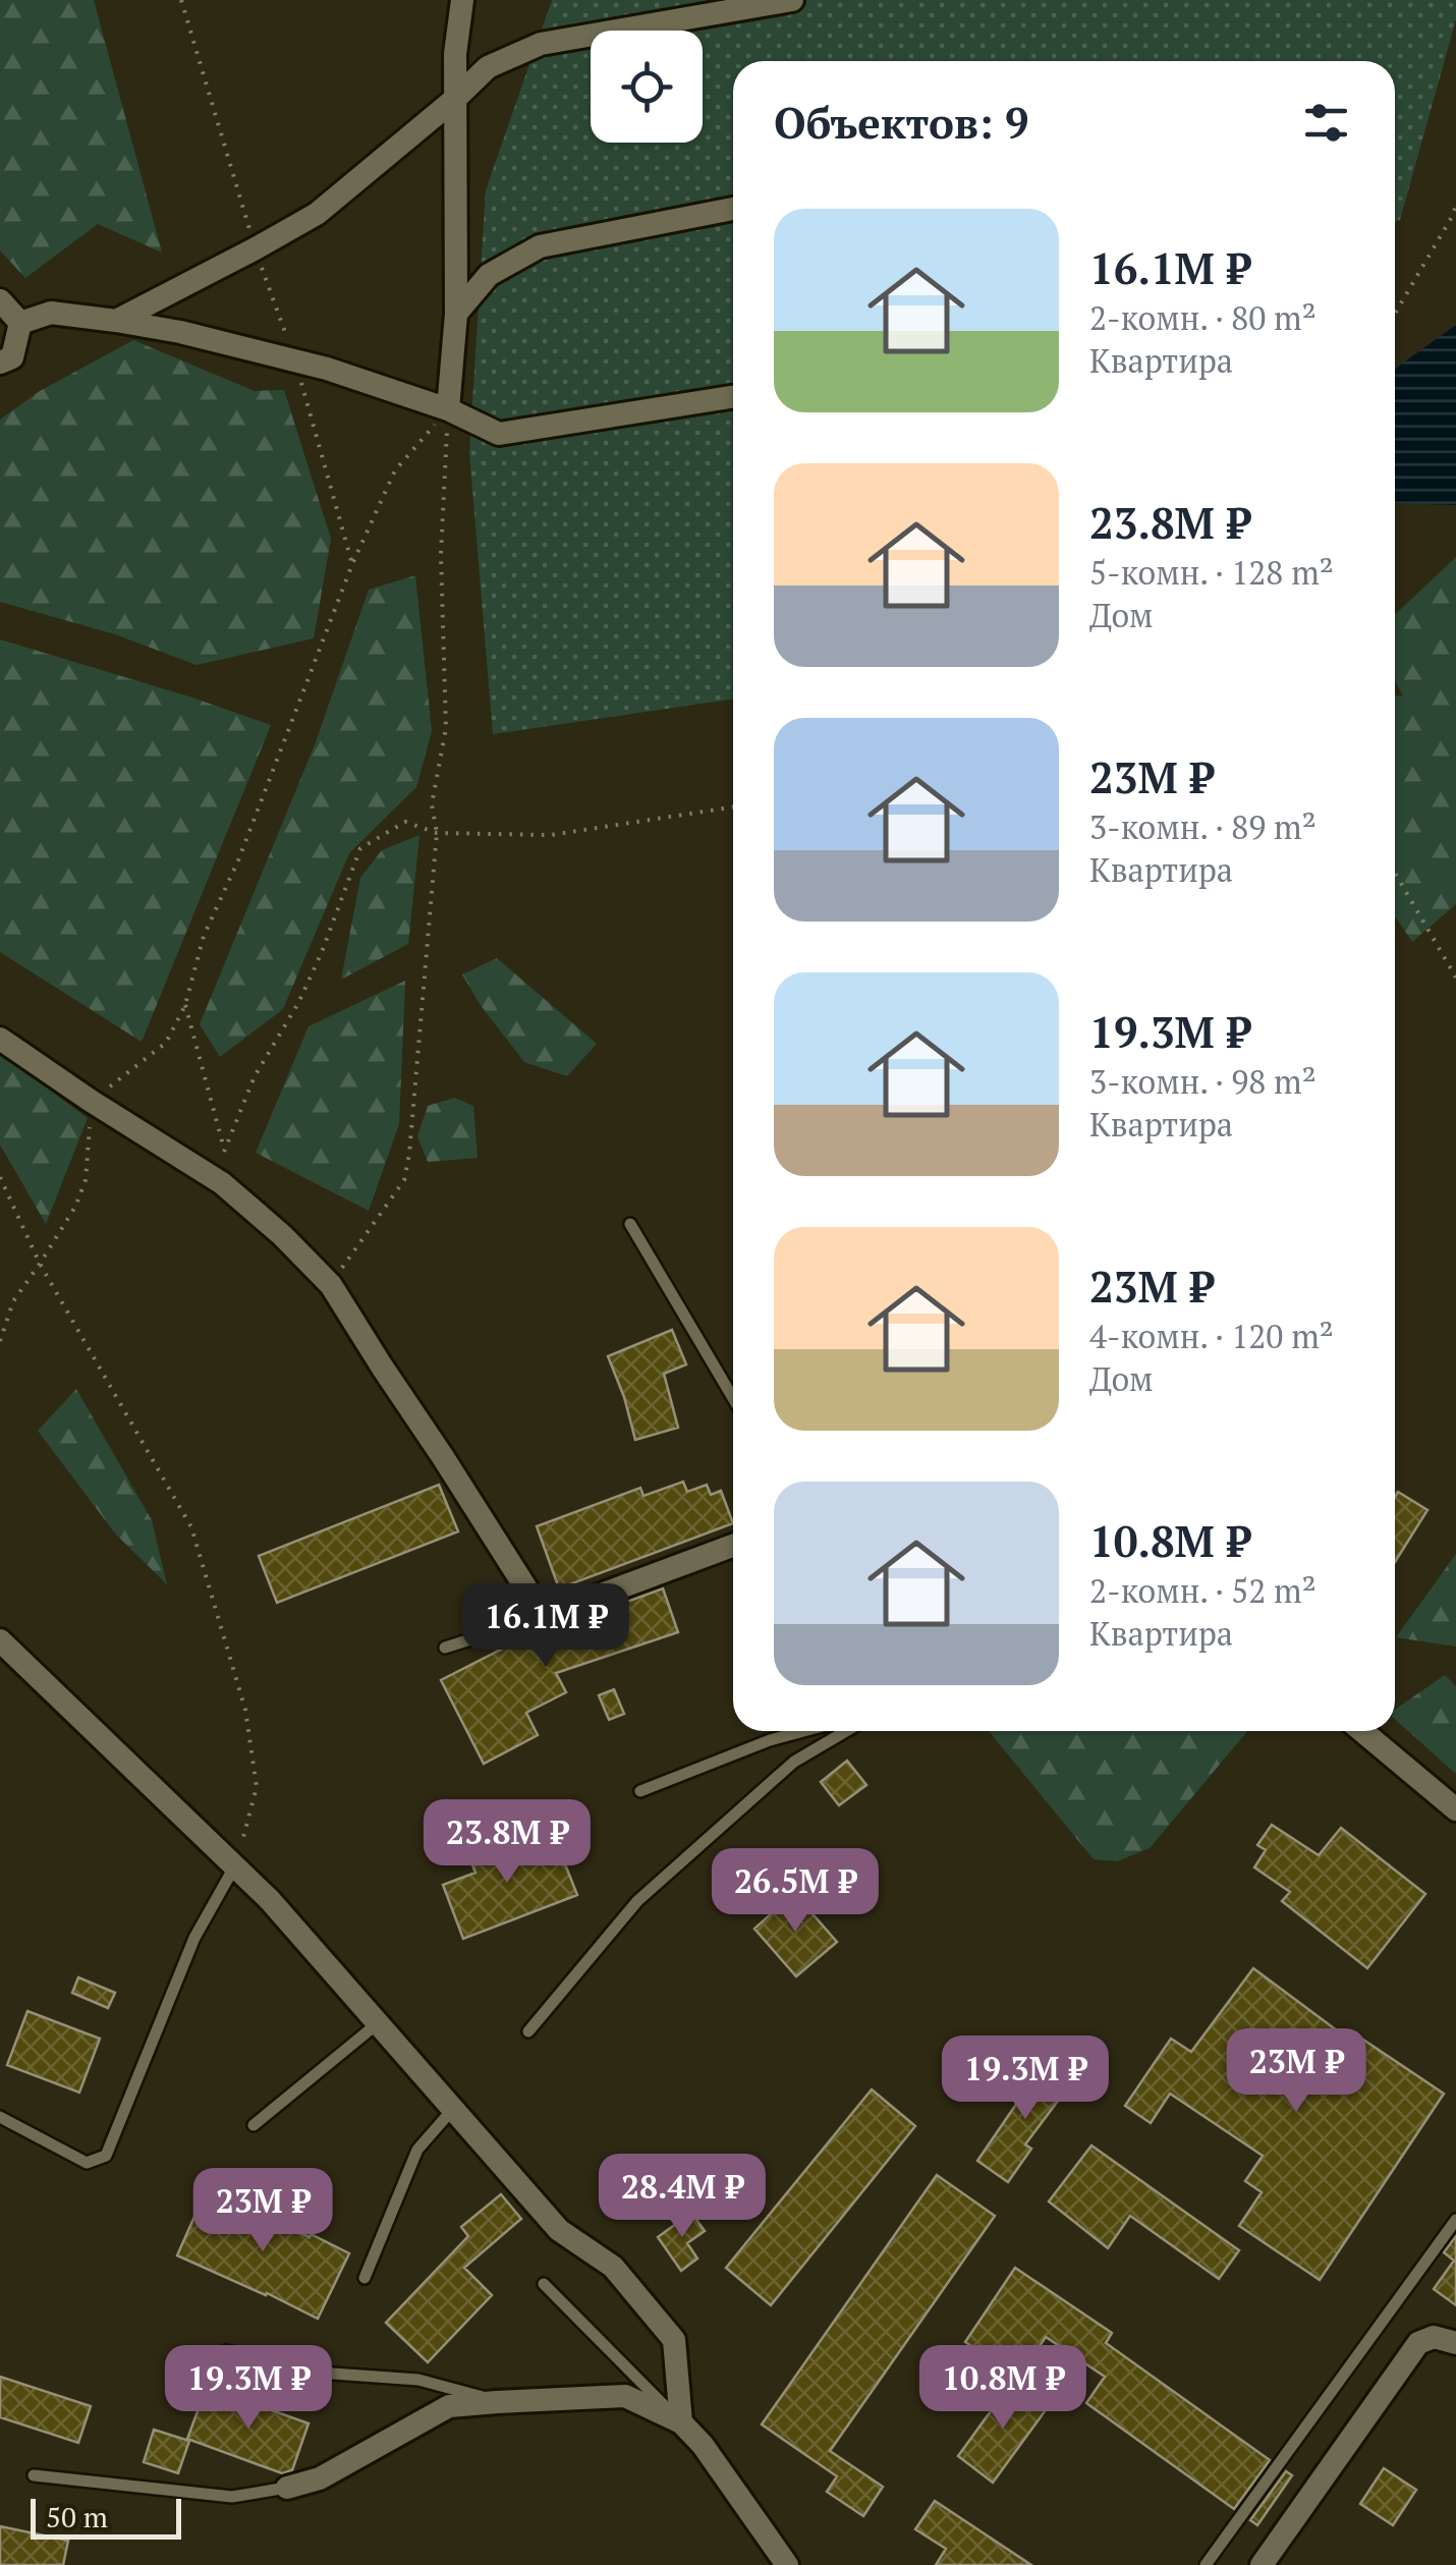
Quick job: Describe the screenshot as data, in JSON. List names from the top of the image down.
{
  "scale_bar": "50 m",
  "page": {
    "heading": "Объектов: 9",
    "list": [
      {
        "name": "16.1M ₽",
        "note": "2-комн. · 80 m² · Квартира"
      },
      {
        "name": "23.8M ₽",
        "note": "5-комн. · 128 m² · Дом"
      },
      {
        "name": "23M ₽",
        "note": "3-комн. · 89 m² · Квартира"
      },
      {
        "name": "19.3M ₽",
        "note": "3-комн. · 98 m² · Квартира"
      },
      {
        "name": "23M ₽",
        "note": "4-комн. · 120 m² · Дом"
      },
      {
        "name": "10.8M ₽",
        "note": "2-комн. · 52 m² · Квартира"
      }
    ],
    "price": [
      "16.1M ₽",
      "23.8M ₽",
      "26.5M ₽",
      "23M ₽",
      "19.3M ₽",
      "28.4M ₽",
      "23M ₽",
      "19.3M ₽",
      "10.8M ₽"
    ],
    "scale": "50 m"
  }
}
